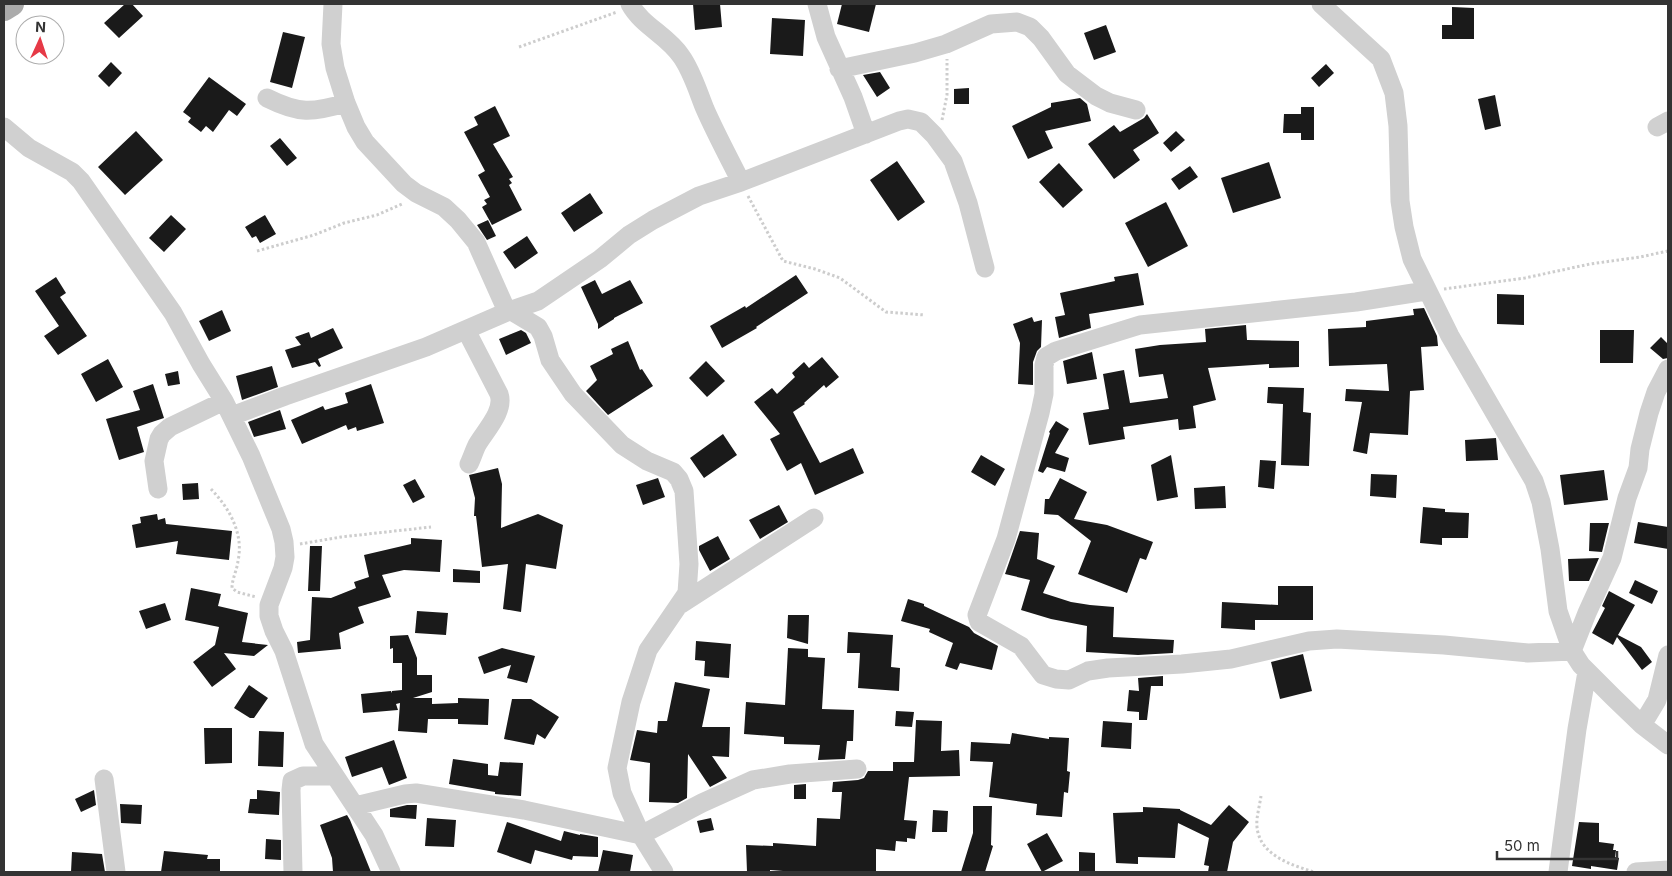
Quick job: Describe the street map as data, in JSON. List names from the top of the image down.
{
  "scale_bar": "50 m",
  "north": "top"
}
